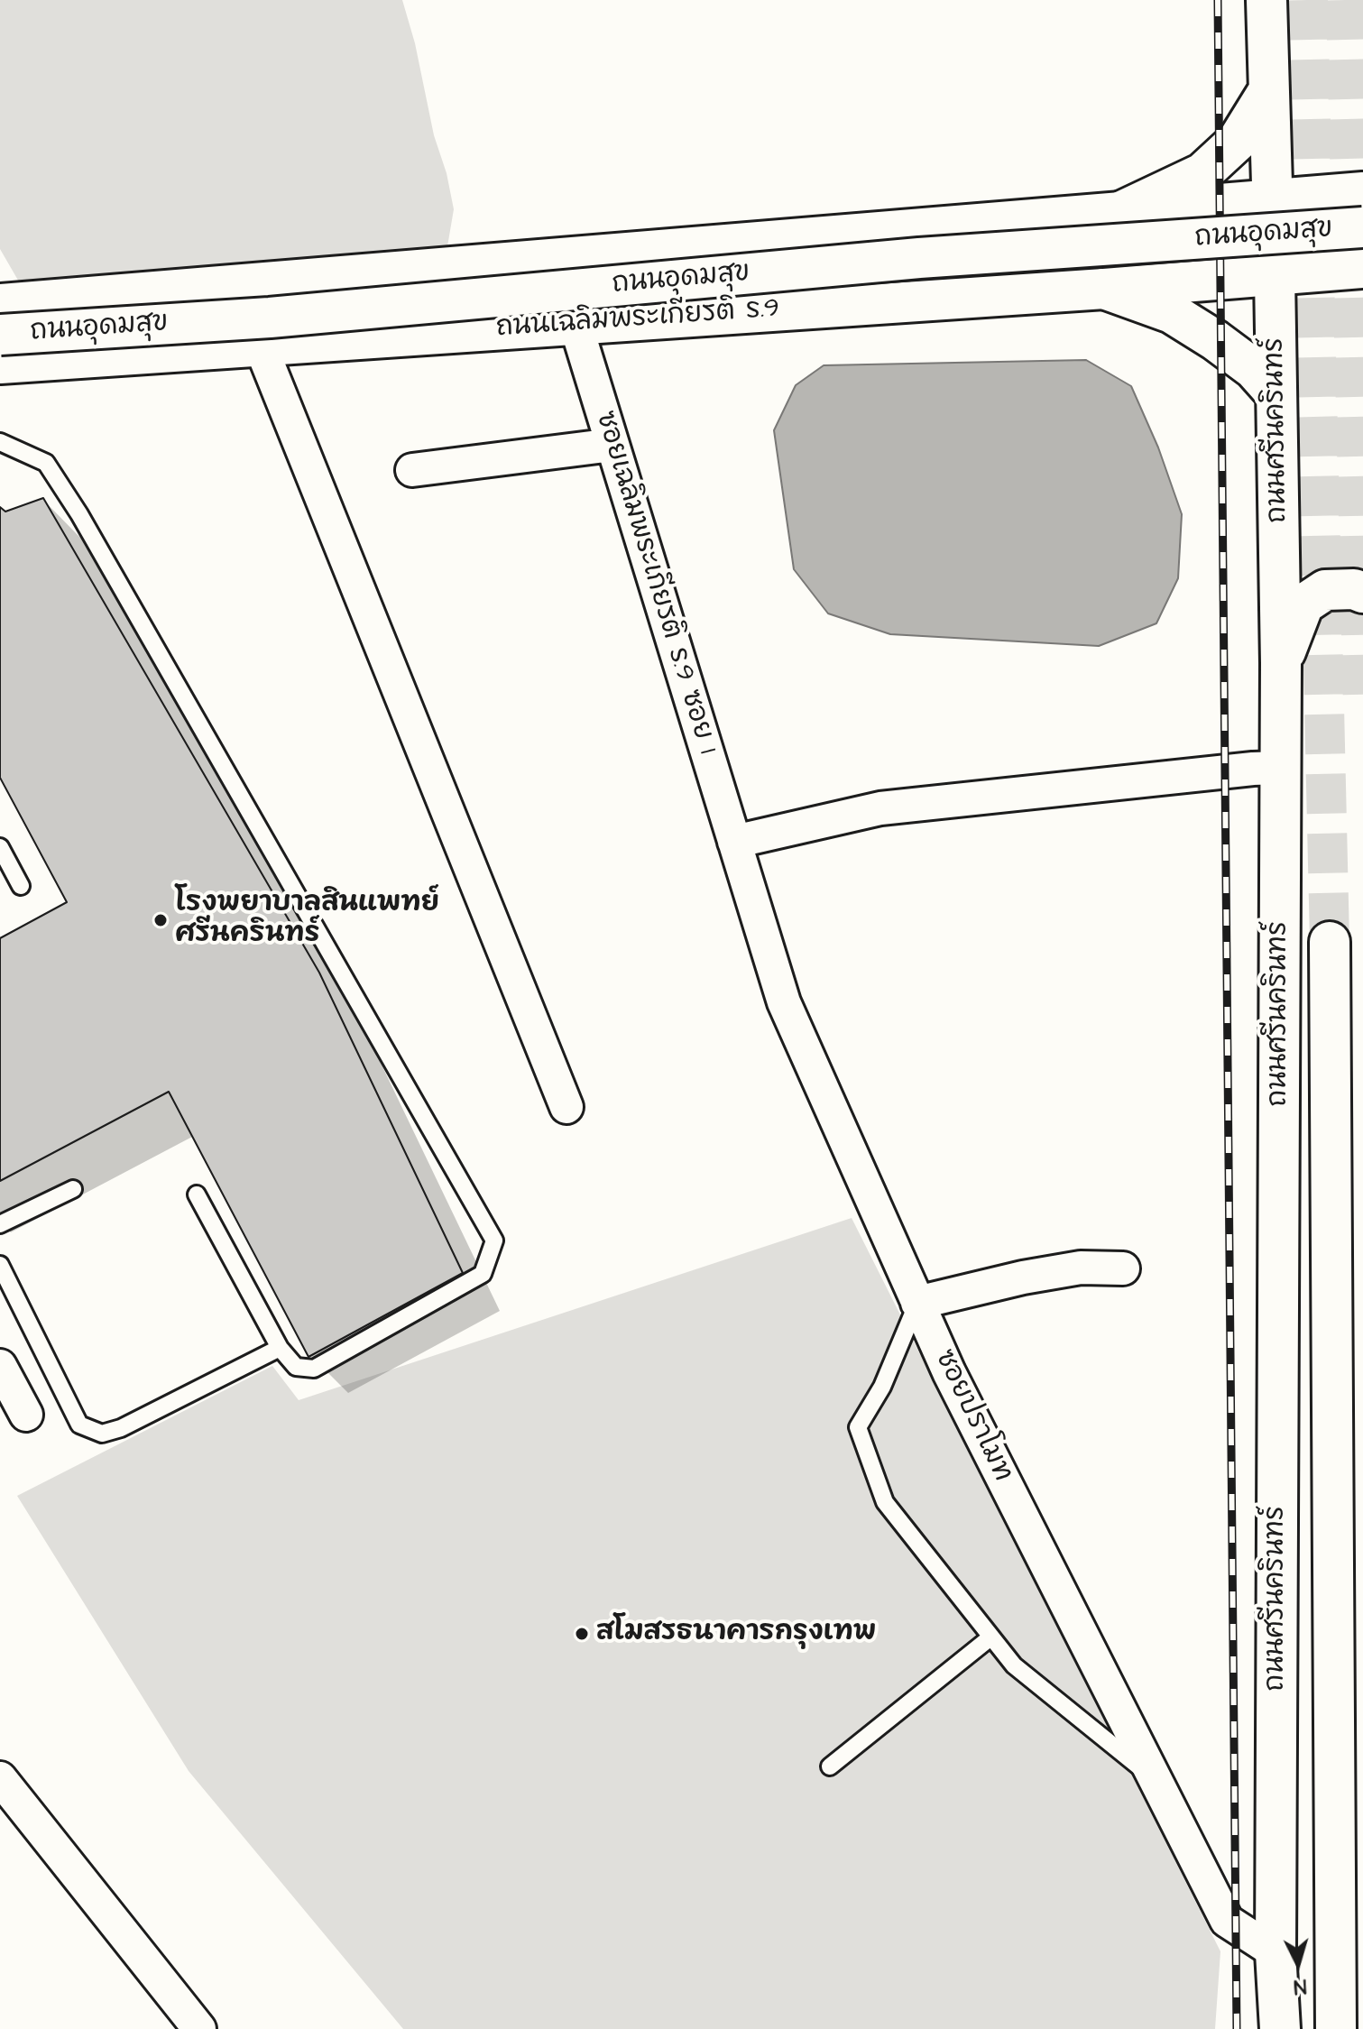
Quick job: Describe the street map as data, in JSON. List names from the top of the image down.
{
  "streets": {
    "main road": ["ถนนอุดมสุข", "ถนนเฉลิมพระเกียรติ ร.9", "ถนนศรีนครินทร์"],
    "street": ["ซอยเฉลิมพระเกียรติ ร.9 ซอย 1", "ซอยปราโมท"]
  },
  "crossings": [
    ["ถนนอุดมสุข", "ถนนเฉลิมพระเกียรติ ร.9"],
    ["ถนนอุดมสุข", "ถนนศรีนครินทร์"],
    ["ถนนเฉลิมพระเกียรติ ร.9", "ถนนศรีนครินทร์"],
    ["ถนนเฉลิมพระเกียรติ ร.9", "ซอยเฉลิมพระเกียรติ ร.9 ซอย 1"],
    ["ถนนศรีนครินทร์", "ซอยปราโมท"],
    ["ซอยเฉลิมพระเกียรติ ร.9 ซอย 1", "ซอยปราโมท"]
  ],
  "places": ["โรงพยาบาลสินแพทย์ ศรีนครินทร์", "สโมสรธนาคารกรุงเทพ"],
  "north": "bottom"
}
